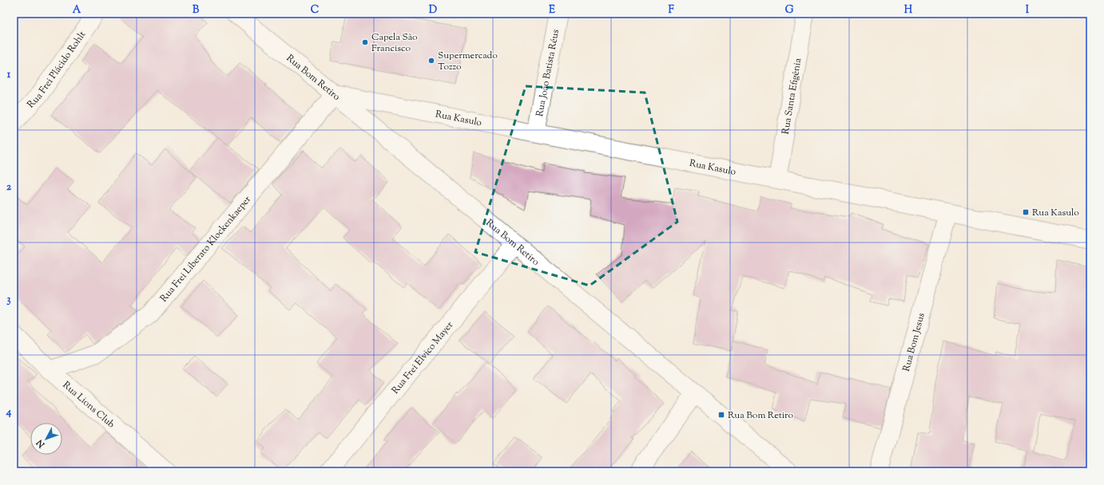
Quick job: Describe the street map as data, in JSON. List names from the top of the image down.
{
  "streets": {
    "street": [
      "Rua Frei Plácido Rohlt",
      "Rua João Batista Réus",
      "Rua Bom Retiro",
      "Rua Santa Efigênia",
      "Rua Kasulo",
      "Rua Frei Liberato Klockenkaeper",
      "Rua Bom Jesus",
      "Rua Frei Elvico Mayer",
      "Rua Lions Club"
    ]
  },
  "crossings": [
    ["Rua João Batista Réus", "Rua Kasulo"],
    ["Rua Bom Retiro", "Rua Kasulo"],
    ["Rua Bom Retiro", "Rua Frei Liberato Klockenkaeper"],
    ["Rua Bom Retiro", "Rua Frei Elvico Mayer"],
    ["Rua Santa Efigênia", "Rua Kasulo"],
    ["Rua Kasulo", "Rua Frei Liberato Klockenkaeper"],
    ["Rua Kasulo", "Rua Bom Jesus"],
    ["Rua Frei Liberato Klockenkaeper", "Rua Lions Club"]
  ],
  "places": {
    "other": ["Capela São Francisco", "Supermercado Tozzo"],
    "transit": ["Rua Kasulo", "Rua Bom Retiro"]
  },
  "north": "bottom left",
  "grid": {
    "columns": [
      "A",
      "B",
      "C",
      "D",
      "E",
      "F",
      "G",
      "H",
      "I"
    ],
    "rows": [
      "1",
      "2",
      "3",
      "4"
    ]
  }
}
